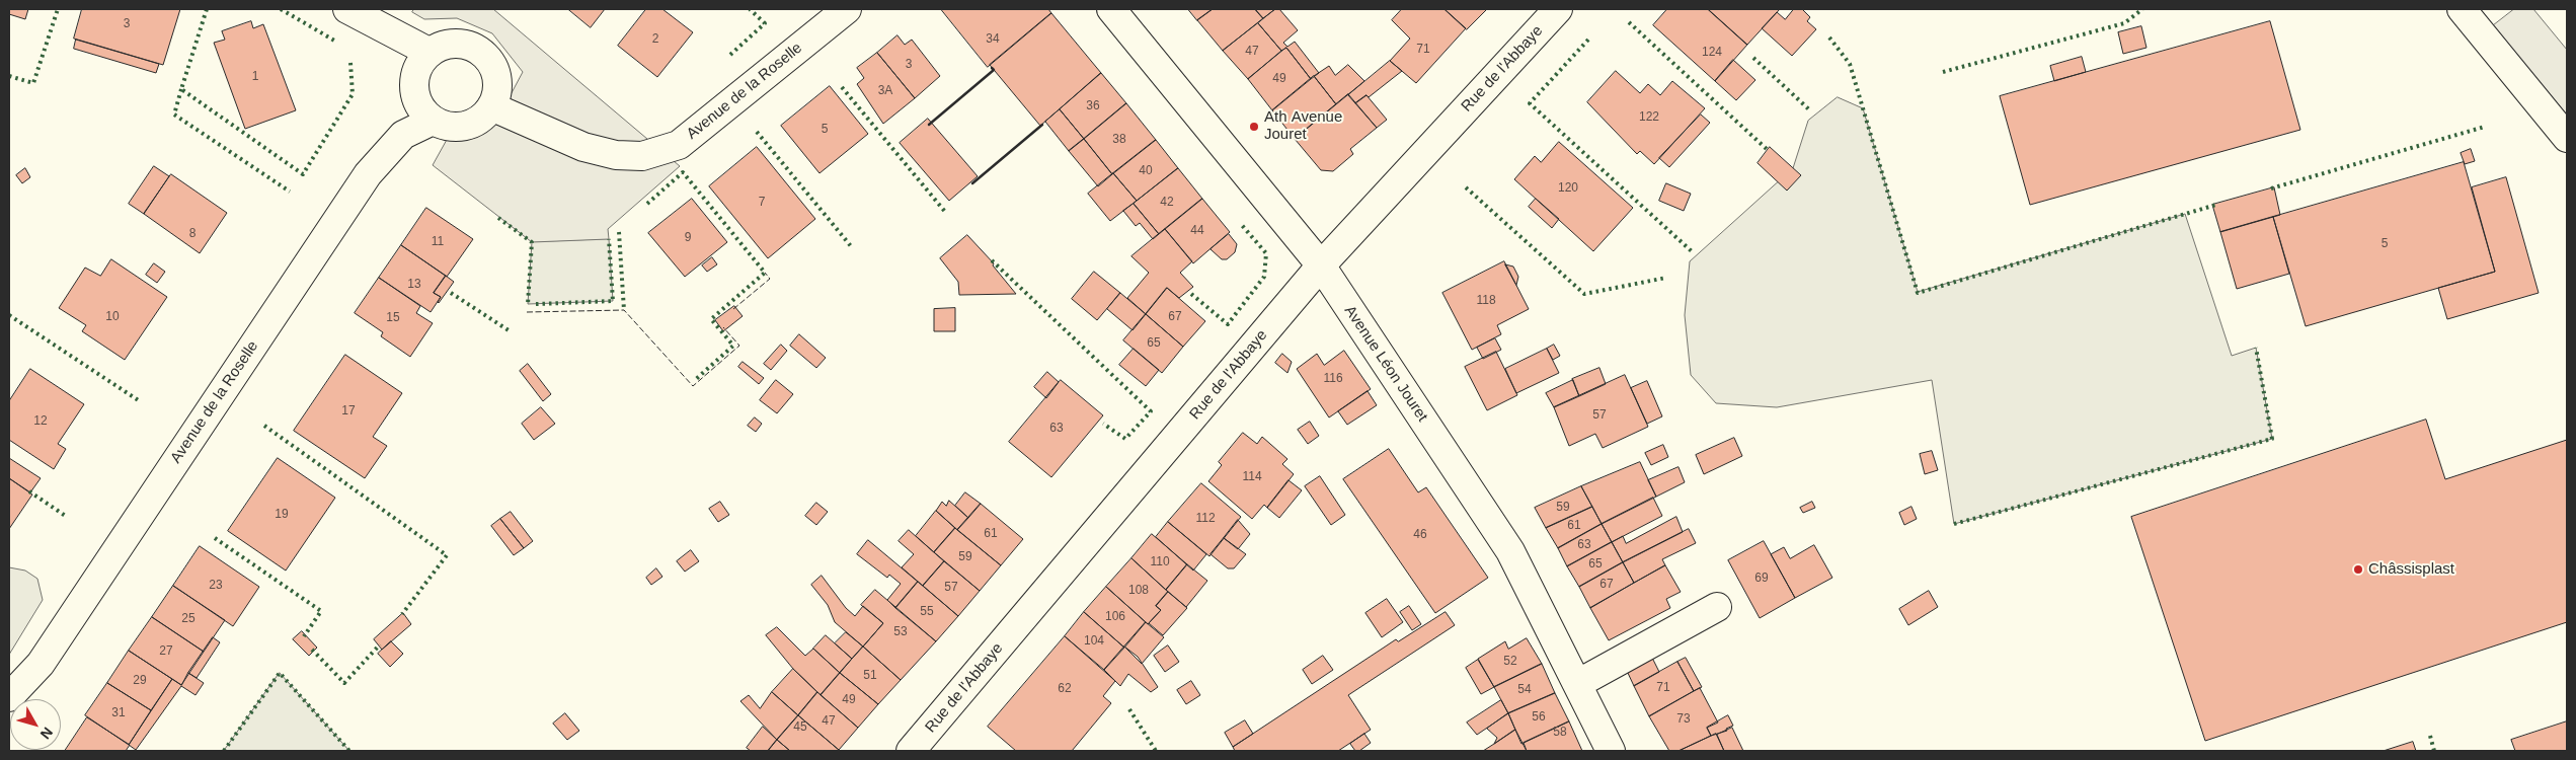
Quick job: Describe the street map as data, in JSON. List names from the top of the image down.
{
  "streets": {
    "street": ["Rue de l'Abbaye", "Avenue de la Roselle", "Avenue Léon Jouret"]
  },
  "crossings": [
    ["Rue de l'Abbaye", "Avenue Léon Jouret"]
  ],
  "places": ["Ath Avenue Jouret", "Châssisplast"],
  "house_numbers": [
    "3",
    "2",
    "34",
    "71",
    "47",
    "124",
    "3",
    "1",
    "49",
    "3A",
    "36",
    "122",
    "5",
    "38",
    "40",
    "120",
    "7",
    "42",
    "44",
    "8",
    "9",
    "11",
    "5",
    "13",
    "118",
    "10",
    "67",
    "15",
    "65",
    "116",
    "17",
    "57",
    "12",
    "63",
    "114",
    "59",
    "19",
    "112",
    "61",
    "61",
    "46",
    "63",
    "59",
    "110",
    "65",
    "69",
    "67",
    "23",
    "57",
    "108",
    "55",
    "106",
    "25",
    "53",
    "104",
    "27",
    "52",
    "51",
    "29",
    "71",
    "62",
    "54",
    "49",
    "31",
    "56",
    "73",
    "47",
    "45",
    "58"
  ],
  "north": "bottom right"
}
